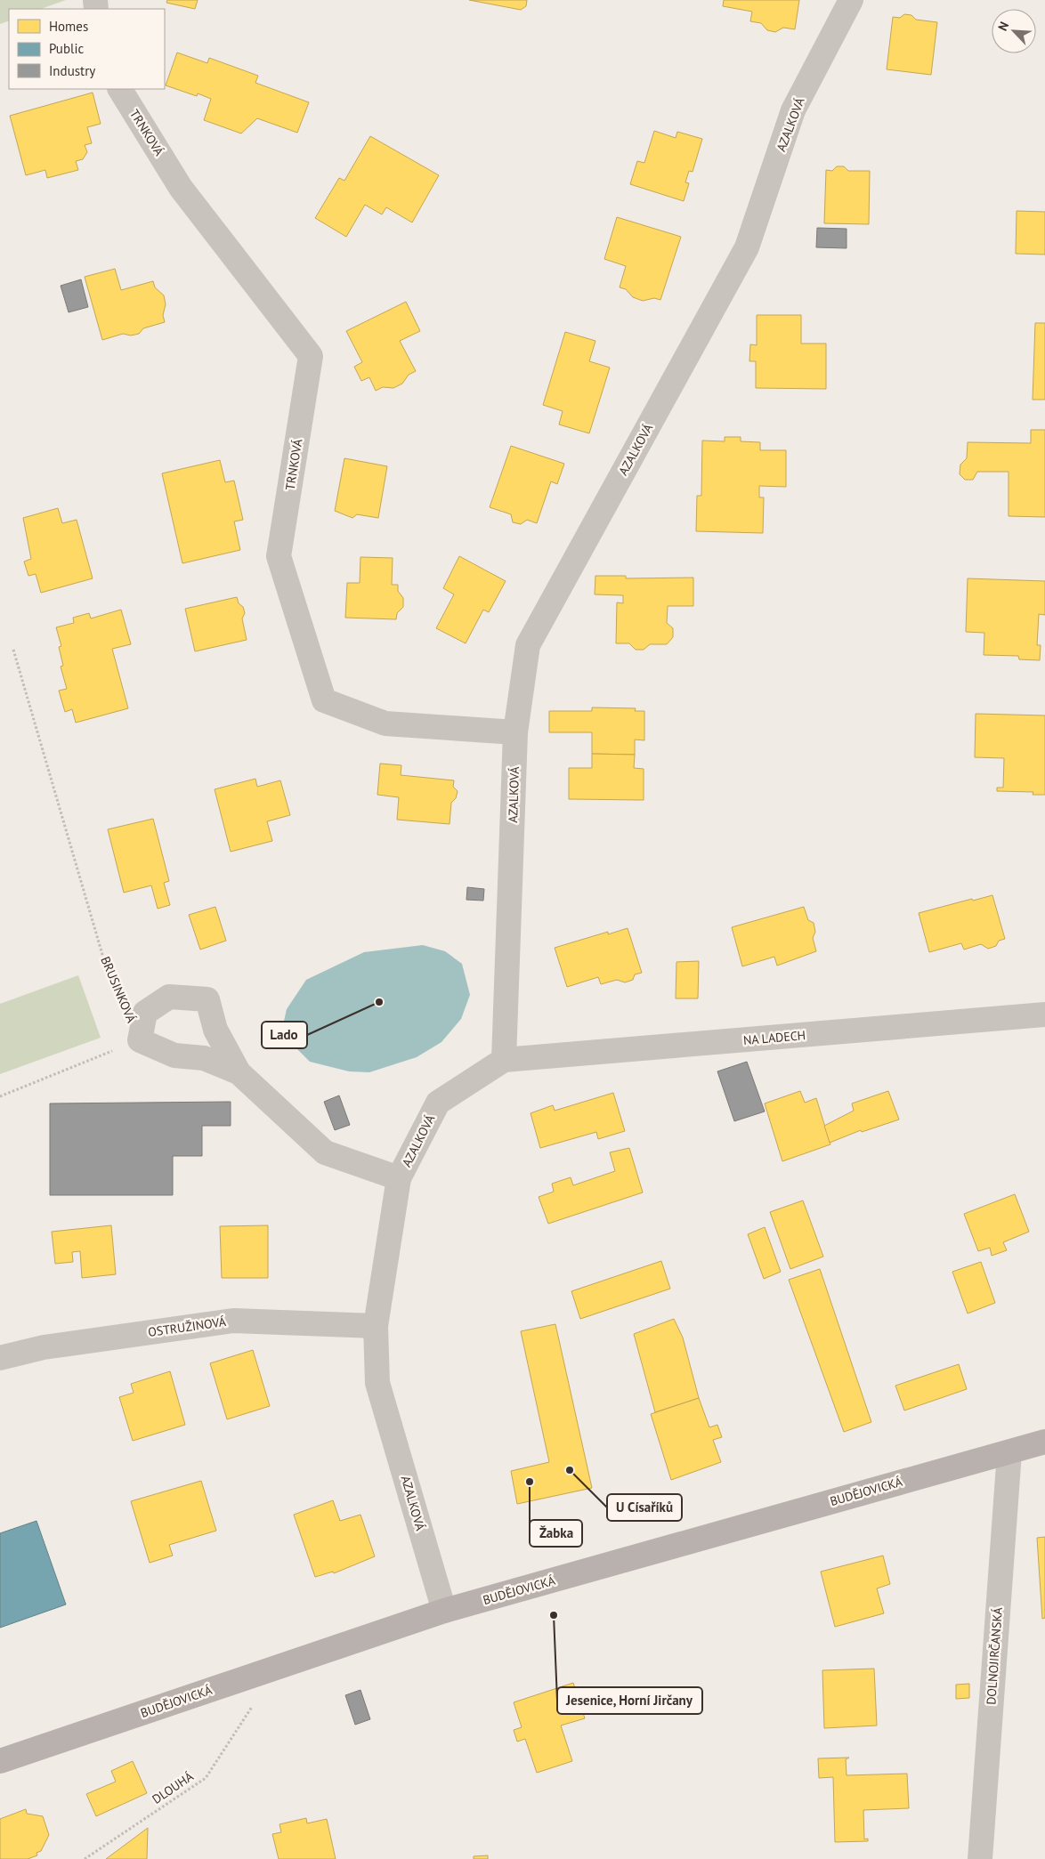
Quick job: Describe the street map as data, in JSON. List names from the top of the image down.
{
  "streets": {
    "main road": ["BUDĚJOVICKÁ"],
    "street": [
      "AZALKOVÁ",
      "TRNKOVÁ",
      "NA LADECH",
      "OSTRUŽINOVÁ",
      "DOLNOJIRČANSKÁ"
    ],
    "path": ["BRUSINKOVÁ", "DLOUHÁ"]
  },
  "crossings": [
    ["AZALKOVÁ", "TRNKOVÁ"],
    ["AZALKOVÁ", "NA LADECH"],
    ["AZALKOVÁ", "OSTRUŽINOVÁ"],
    ["AZALKOVÁ", "BUDĚJOVICKÁ"],
    ["BUDĚJOVICKÁ", "DOLNOJIRČANSKÁ"]
  ],
  "places": [
    "Lado",
    "U Císaříků",
    "Žabka",
    "Jesenice, Horní Jirčany"
  ],
  "legend": ["Homes", "Public", "Industry"],
  "north": "top left"
}
